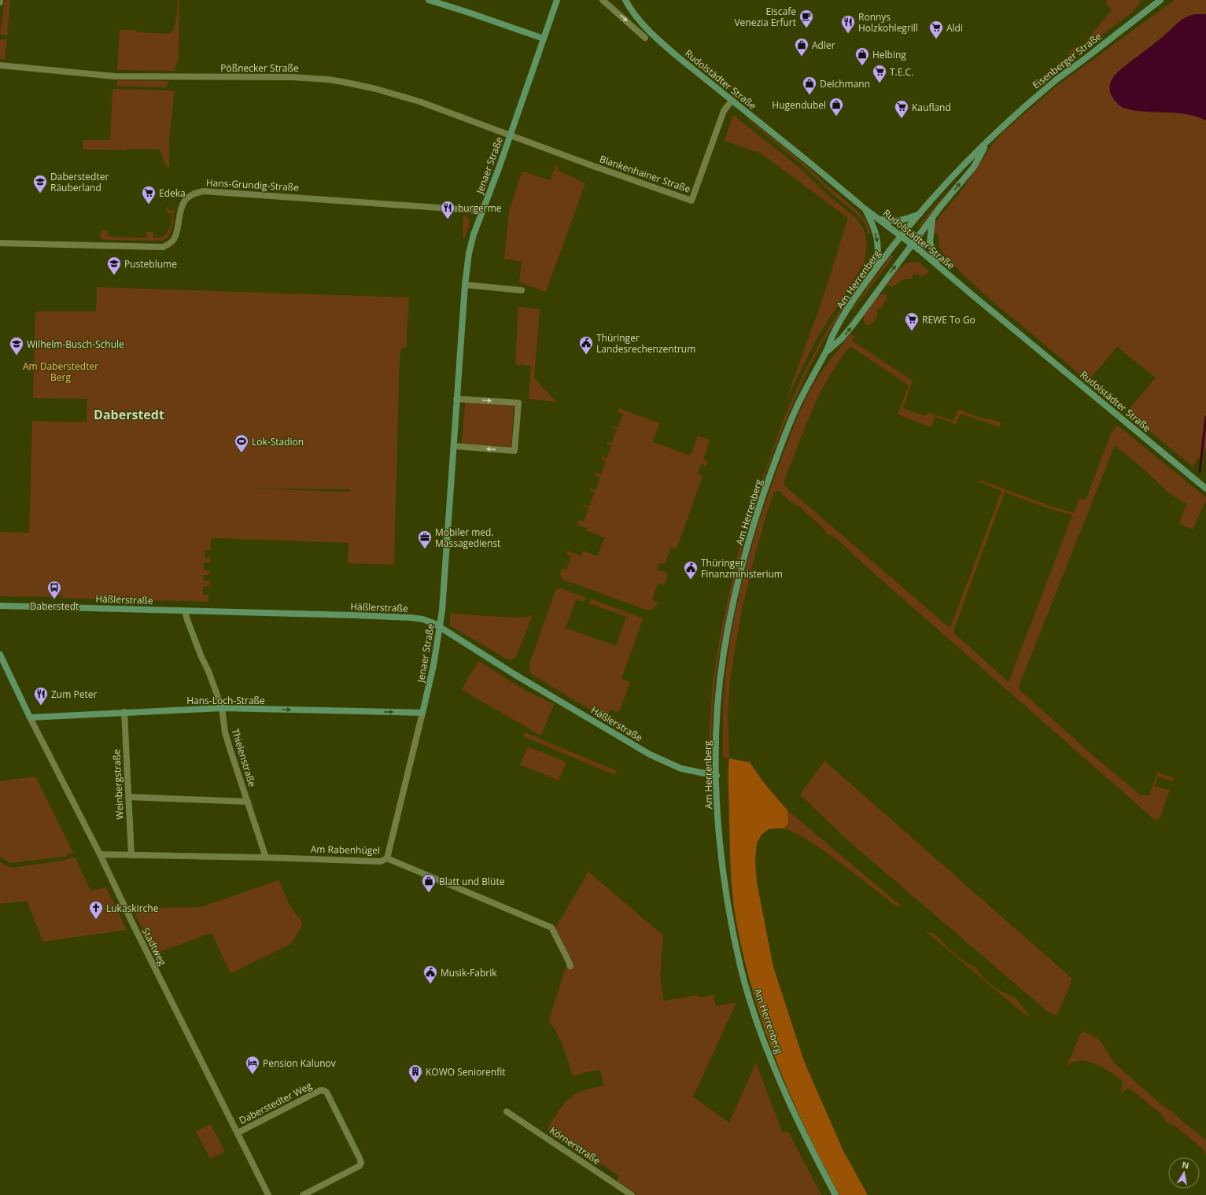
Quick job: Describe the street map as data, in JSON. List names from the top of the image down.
{
  "streets": {
    "street": [
      "Eisenberger Straße",
      "Pößnecker Straße",
      "Rudolstädter Straße",
      "Jenaer Straße",
      "Blankenhainer Straße",
      "Hans-Grundig-Straße",
      "Am Herrenberg",
      "Häßlerstraße",
      "Hans-Loch-Straße",
      "Thielenstraße",
      "Weinbergstraße",
      "Am Rabenhügel",
      "Stadtweg",
      "Daberstedter Weg",
      "Körnerstraße"
    ]
  },
  "crossings": [
    ["Eisenberger Straße", "Rudolstädter Straße"],
    ["Eisenberger Straße", "Am Herrenberg"],
    ["Pößnecker Straße", "Jenaer Straße"],
    ["Pößnecker Straße", "Blankenhainer Straße"],
    ["Rudolstädter Straße", "Blankenhainer Straße"],
    ["Rudolstädter Straße", "Am Herrenberg"],
    ["Jenaer Straße", "Blankenhainer Straße"],
    ["Jenaer Straße", "Hans-Grundig-Straße"],
    ["Jenaer Straße", "Häßlerstraße"],
    ["Jenaer Straße", "Hans-Loch-Straße"],
    ["Jenaer Straße", "Am Rabenhügel"],
    ["Am Herrenberg", "Häßlerstraße"],
    ["Häßlerstraße", "Thielenstraße"],
    ["Hans-Loch-Straße", "Thielenstraße"],
    ["Hans-Loch-Straße", "Weinbergstraße"],
    ["Hans-Loch-Straße", "Stadtweg"],
    ["Thielenstraße", "Am Rabenhügel"],
    ["Weinbergstraße", "Am Rabenhügel"],
    ["Am Rabenhügel", "Stadtweg"],
    ["Stadtweg", "Daberstedter Weg"]
  ],
  "one_way": ["Hans-Loch-Straße"],
  "districts": ["Daberstedt"],
  "parks": ["Am Daberstedter Berg"],
  "places": {
    "cafe": ["Eiscafe Venezia Erfurt"],
    "restaurant": ["Ronnys Holzkohlegrill", "burgerme", "Zum Peter"],
    "supermarket": [
      "Aldi",
      "T.E.C.",
      "Kaufland",
      "Edeka",
      "REWE To Go"
    ],
    "shop": [
      "Adler",
      "Helbing",
      "Deichmann",
      "Hugendubel",
      "Blatt und Blüte"
    ],
    "school or university": ["Daberstedter Räuberland", "Pusteblume", "Wilhelm-Busch-Schule"],
    "public building": ["Thüringer Landesrechenzentrum", "Thüringer Finanzministerium", "Musik-Fabrik"],
    "sports": ["Lok-Stadion"],
    "office": ["Mobiler med. Massagedienst"],
    "bus stop": ["Daberstedt"],
    "church": ["Lukaskirche"],
    "hotel": ["Pension Kalunov"],
    "building": ["KOWO Seniorenfit"]
  },
  "north": "top"
}
